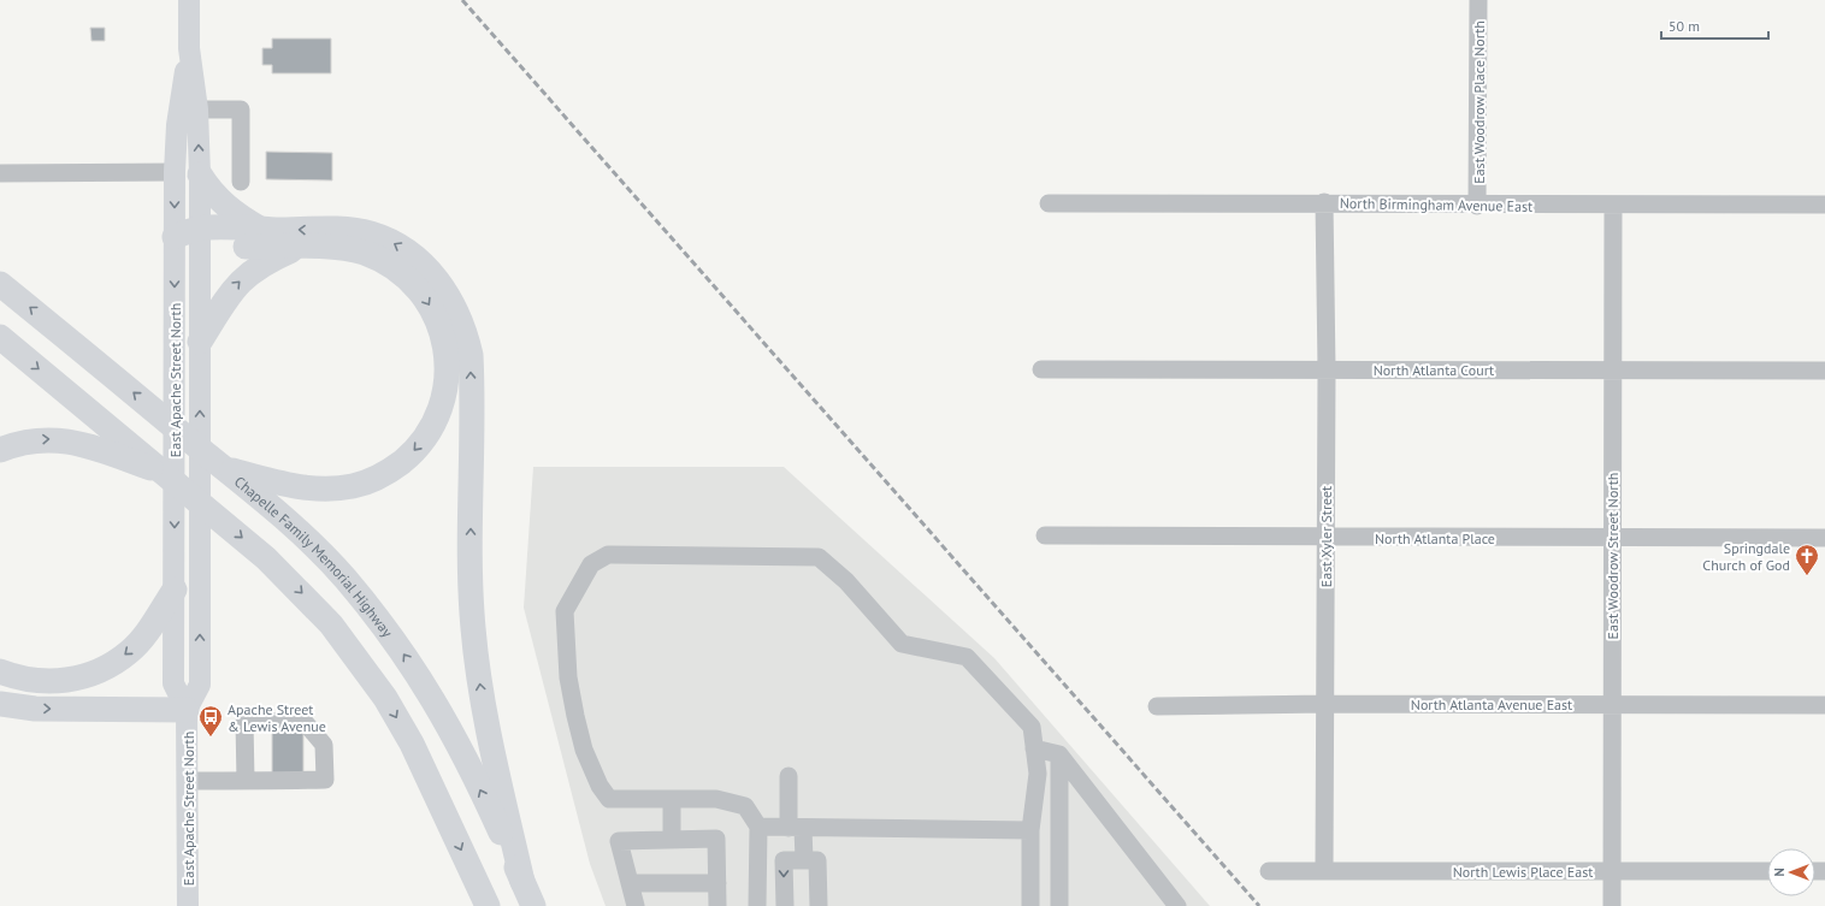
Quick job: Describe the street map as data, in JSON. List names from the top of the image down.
{
  "streets": {
    "highway": ["Chapelle Family Memorial Highway"],
    "main road": ["East Apache Street North"],
    "street": [
      "East Woodrow Place North",
      "North Birmingham Avenue East",
      "North Atlanta Court",
      "East Xyler Street",
      "North Atlanta Place",
      "East Woodrow Street North",
      "North Atlanta Avenue East",
      "North Lewis Place East"
    ]
  },
  "crossings": [
    ["East Woodrow Place North", "North Birmingham Avenue East"],
    ["North Birmingham Avenue East", "East Xyler Street"],
    ["North Birmingham Avenue East", "East Woodrow Street North"],
    ["North Atlanta Court", "East Xyler Street"],
    ["North Atlanta Court", "East Woodrow Street North"],
    ["East Xyler Street", "North Atlanta Place"],
    ["East Xyler Street", "North Atlanta Avenue East"],
    ["East Xyler Street", "North Lewis Place East"],
    ["North Atlanta Place", "East Woodrow Street North"],
    ["East Woodrow Street North", "North Atlanta Avenue East"],
    ["East Woodrow Street North", "North Lewis Place East"]
  ],
  "places": {
    "church": ["Springdale Church of God"],
    "bus stop": ["Apache Street & Lewis Avenue"]
  },
  "scale_bar": "50 m",
  "north": "left"
}
